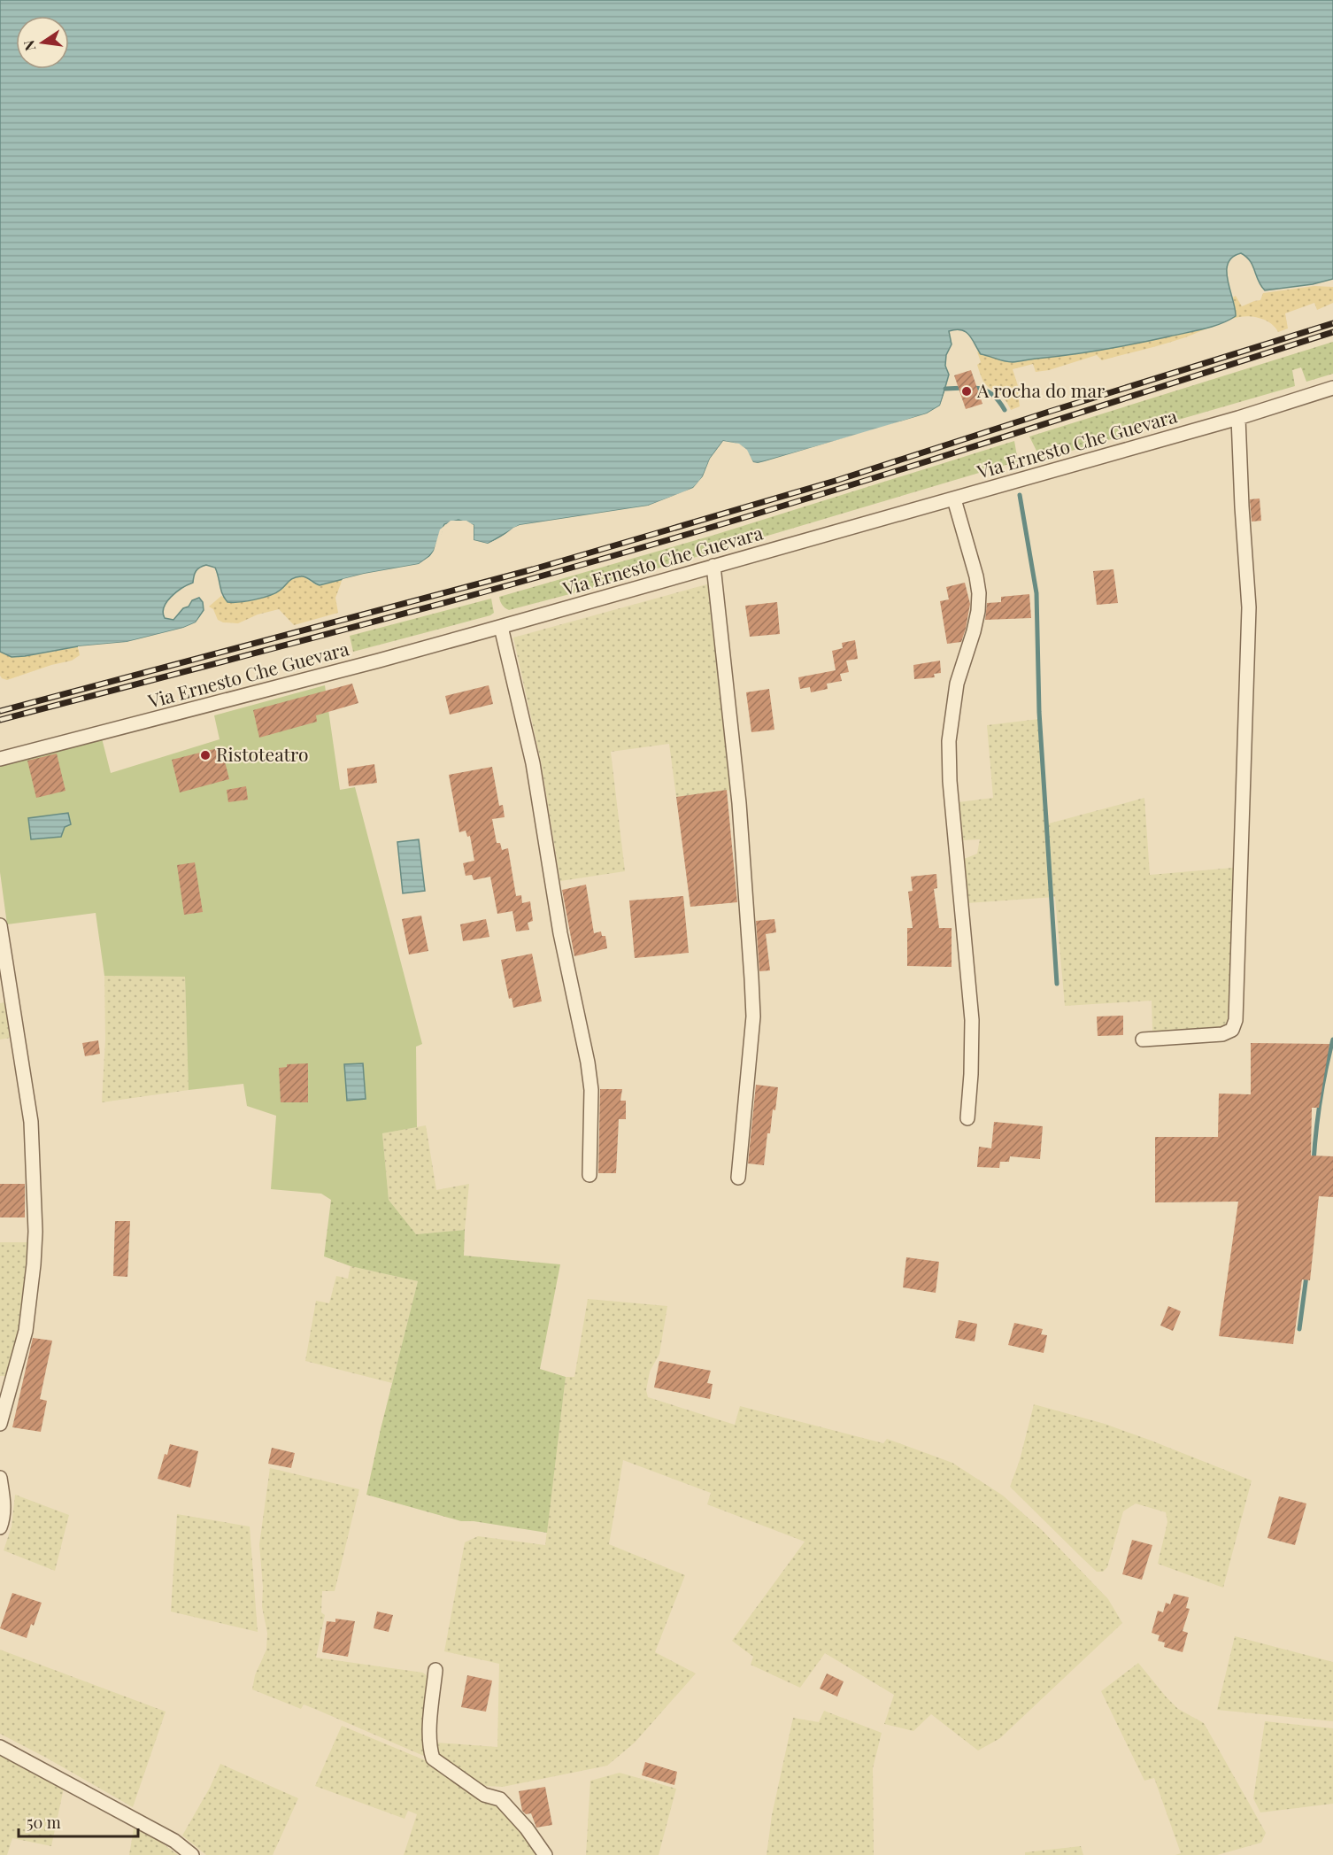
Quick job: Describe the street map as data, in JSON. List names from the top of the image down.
{
  "streets": {
    "street": ["Via Ernesto Che Guevara"]
  },
  "places": ["A rocha do mar", "Ristoteatro"],
  "scale_bar": "50 m",
  "north": "left"
}
